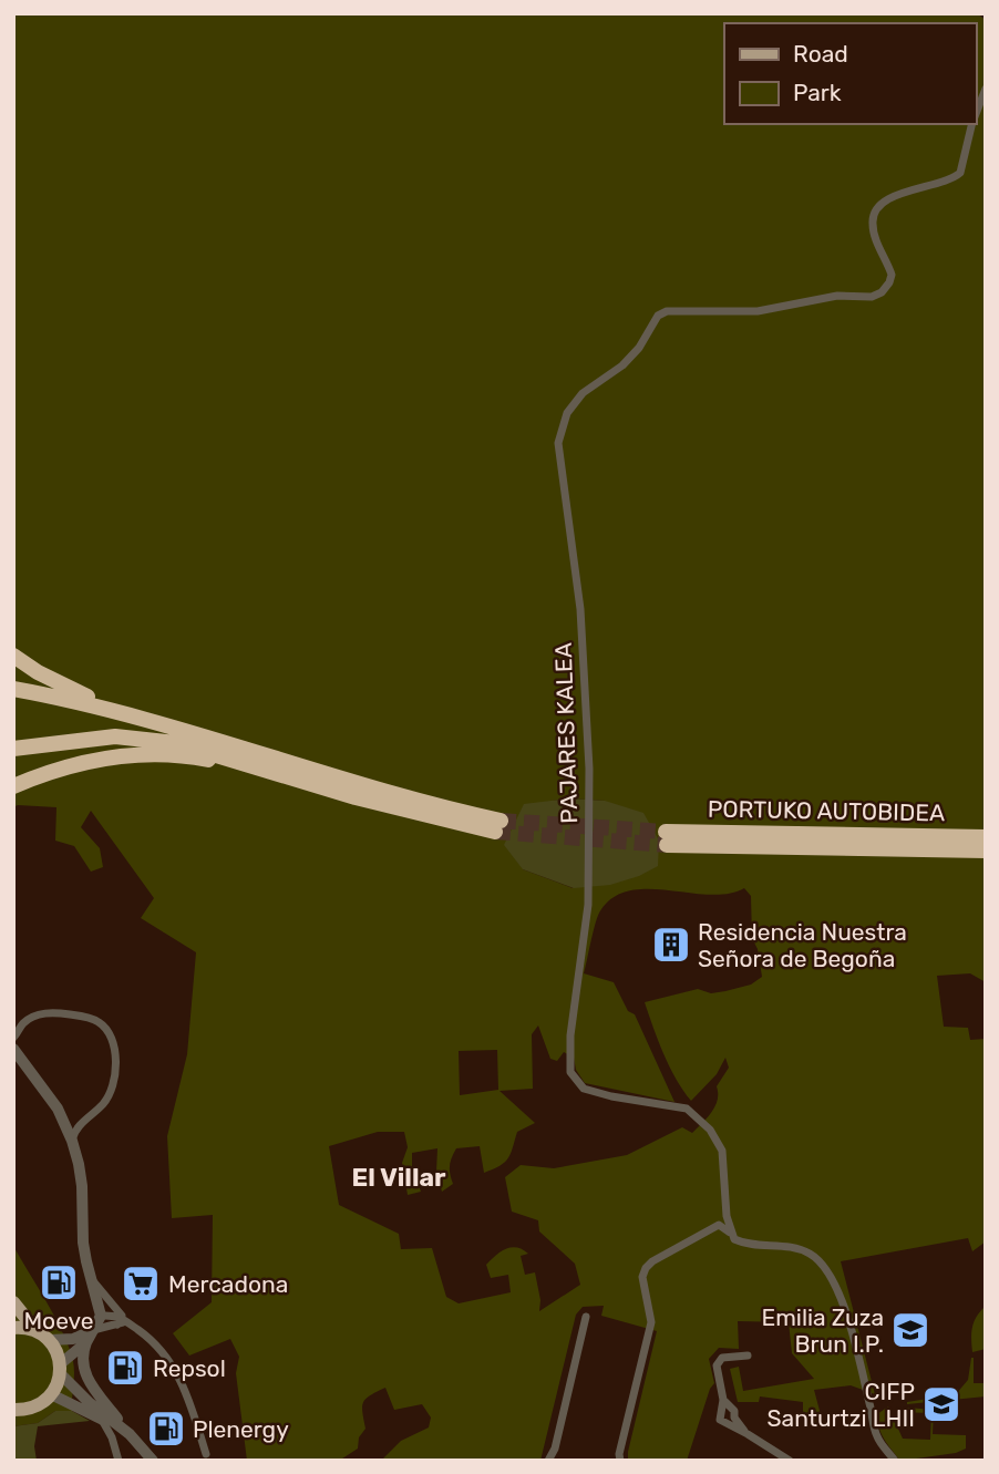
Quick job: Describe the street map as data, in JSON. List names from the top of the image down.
{
  "streets": {
    "highway": ["PORTUKO AUTOBIDEA"],
    "street": ["PAJARES KALEA"]
  },
  "districts": ["El Villar"],
  "places": {
    "building": ["Residencia Nuestra Señora de Begoña"],
    "fuel station": ["Moeve", "Repsol", "Plenergy"],
    "supermarket": ["Mercadona"],
    "school or university": ["Emilia Zuza Brun I.P.", "CIFP Santurtzi LHII"]
  },
  "legend": ["Road", "Park"]
}
